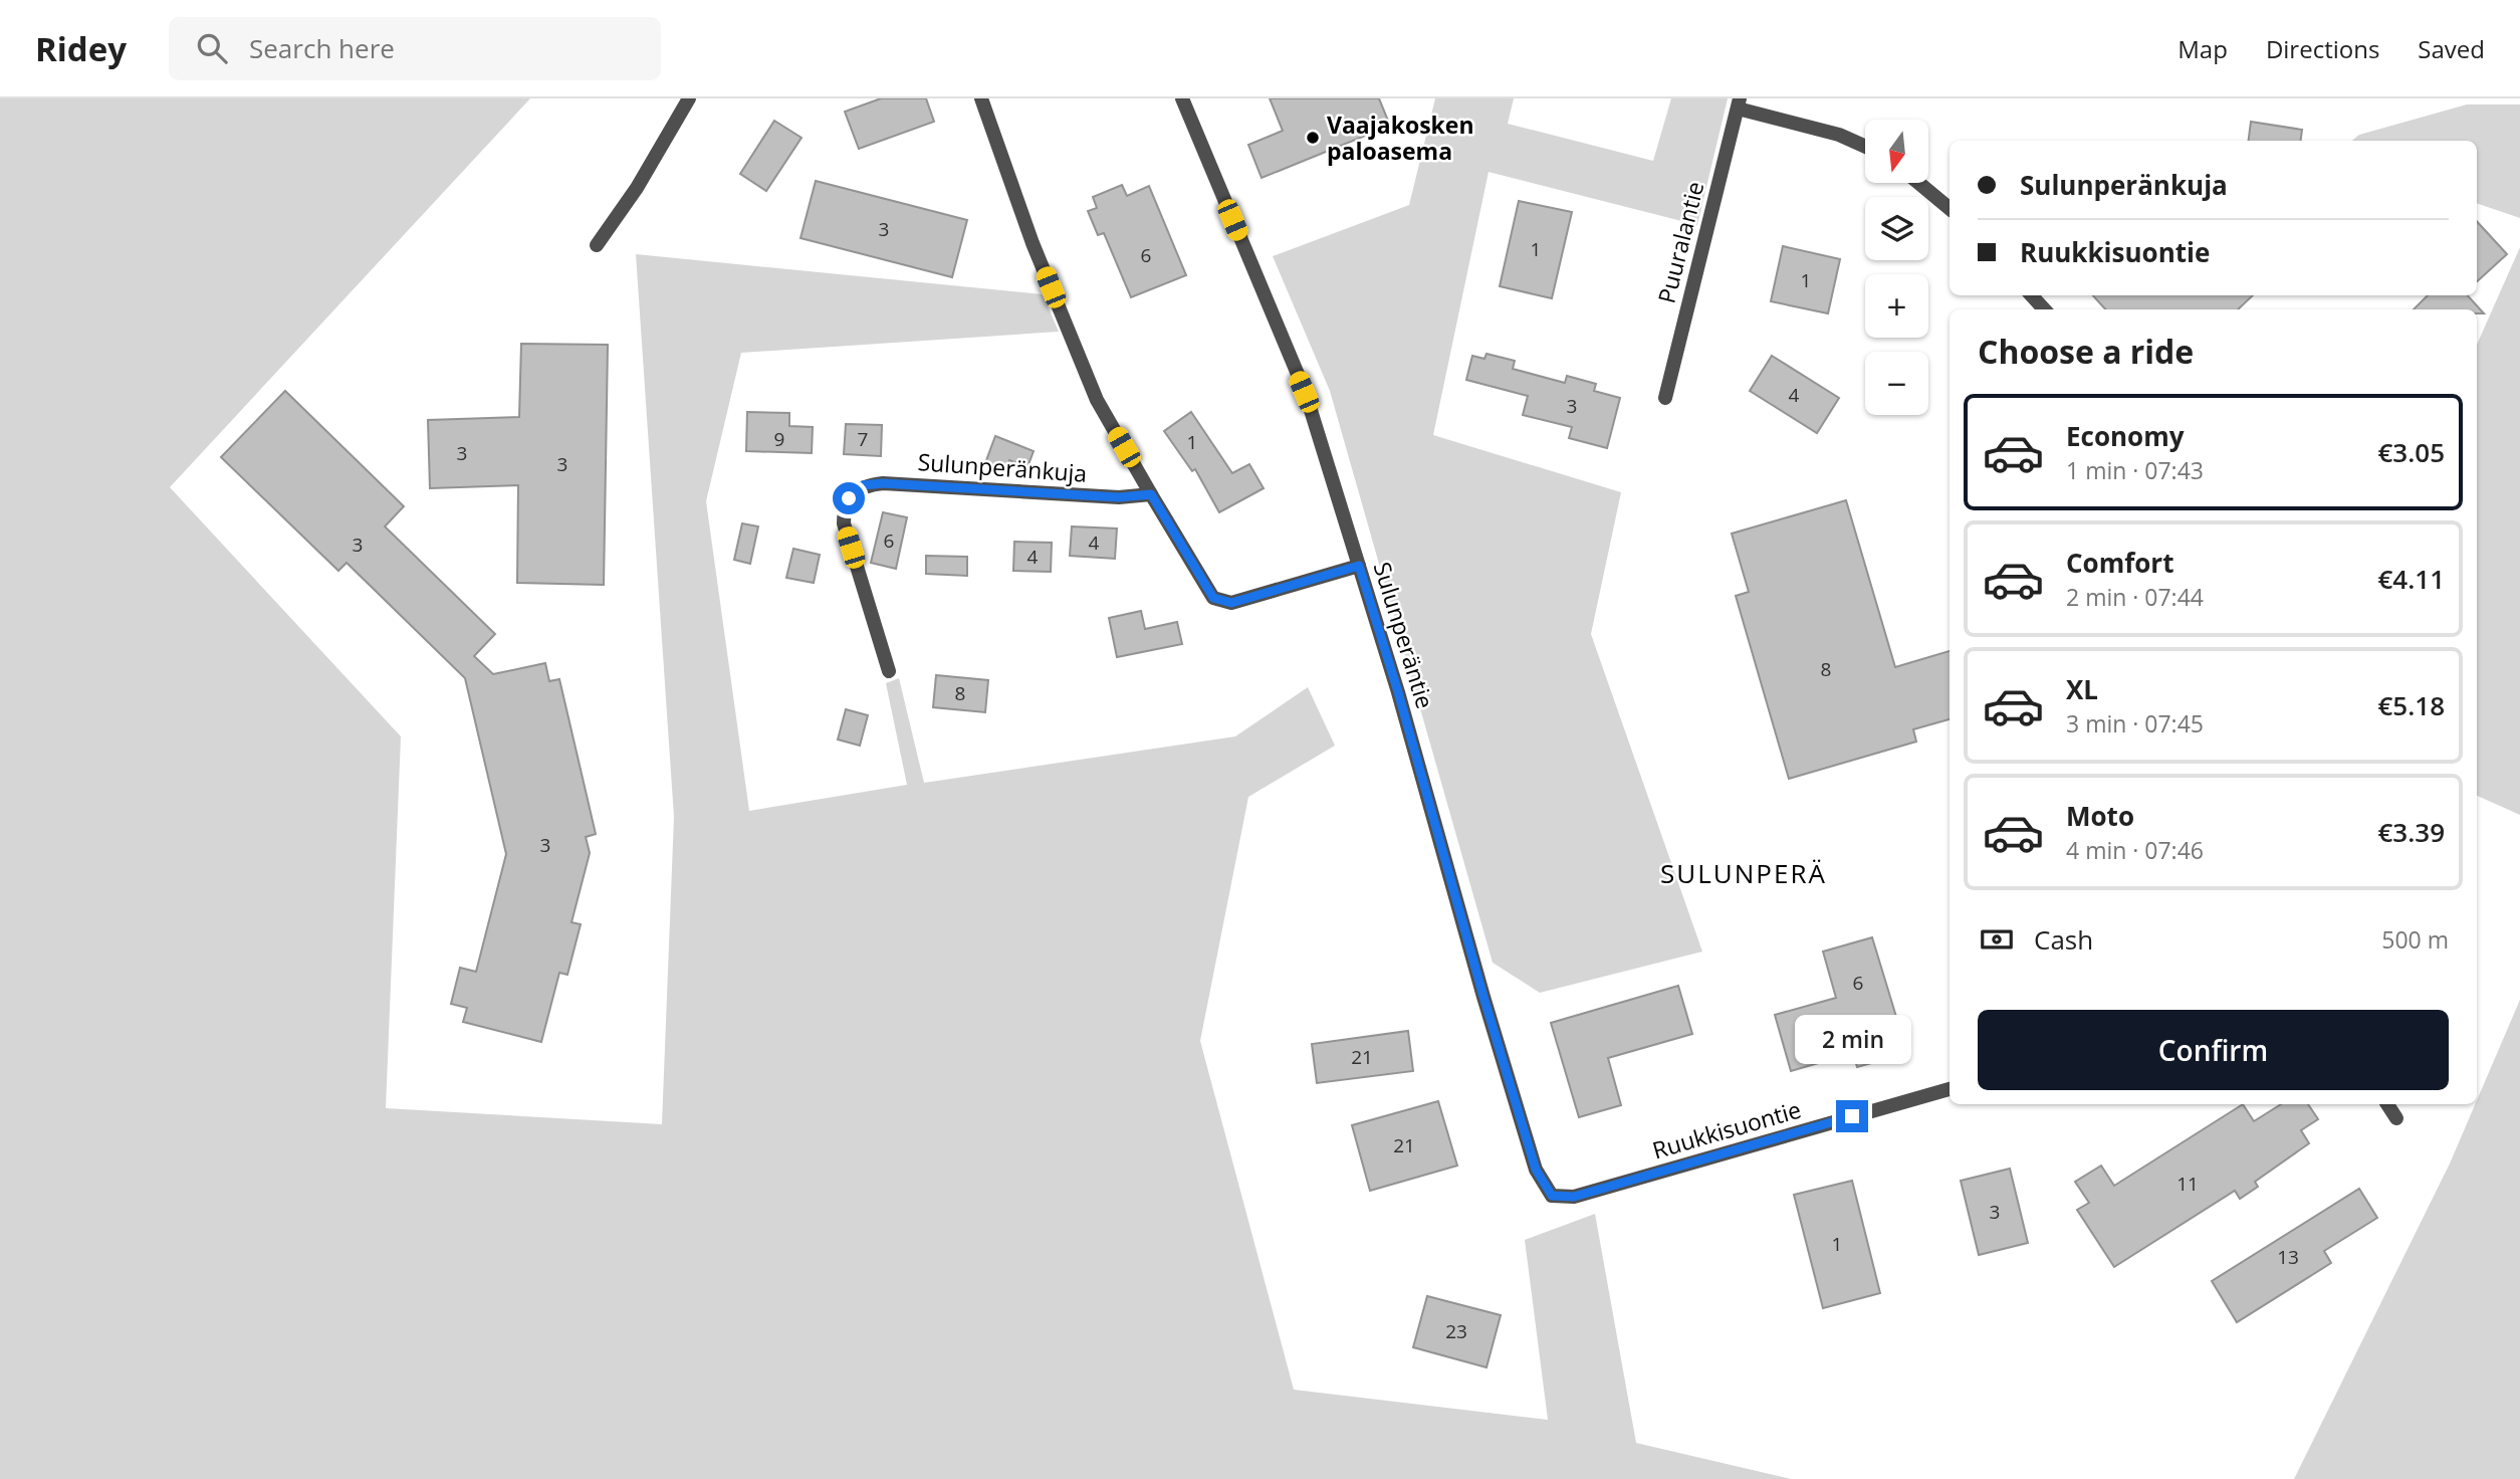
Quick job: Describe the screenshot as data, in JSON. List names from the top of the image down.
{
  "streets": {
    "street": [
      "Puuralantie",
      "Sulunperänkuja",
      "Sulunperäntie",
      "Ruukkisuontie"
    ]
  },
  "crossings": [
    ["Sulunperäntie", "Ruukkisuontie"]
  ],
  "districts": ["SULUNPERÄ"],
  "places": ["Vaajakosken paloasema"],
  "house_numbers": [
    "3",
    "1",
    "6",
    "1",
    "4",
    "3",
    "9",
    "7",
    "1",
    "3",
    "3",
    "6",
    "4",
    "3",
    "4",
    "8",
    "8",
    "3",
    "6",
    "21",
    "21",
    "11",
    "3",
    "1",
    "13",
    "23"
  ],
  "north": "bottom",
  "page": {
    "header": "Ridey",
    "search": "Search here",
    "nav": ["Map", "Directions", "Saved"],
    "map_buttons": ["+", "−"],
    "banner": ["Sulunperänkuja", "Ruukkisuontie"],
    "heading": "Choose a ride",
    "list": [
      {
        "name": "Economy",
        "note": "1 min · 07:43",
        "value": "€3.05"
      },
      {
        "name": "Comfort",
        "note": "2 min · 07:44",
        "value": "€4.11"
      },
      {
        "name": "XL",
        "note": "3 min · 07:45",
        "value": "€5.18"
      },
      {
        "name": "Moto",
        "note": "4 min · 07:46",
        "value": "€3.39"
      }
    ],
    "pay": ["Cash", "500 m"],
    "buttons": "Confirm",
    "bubble": "2 min"
  }
}
